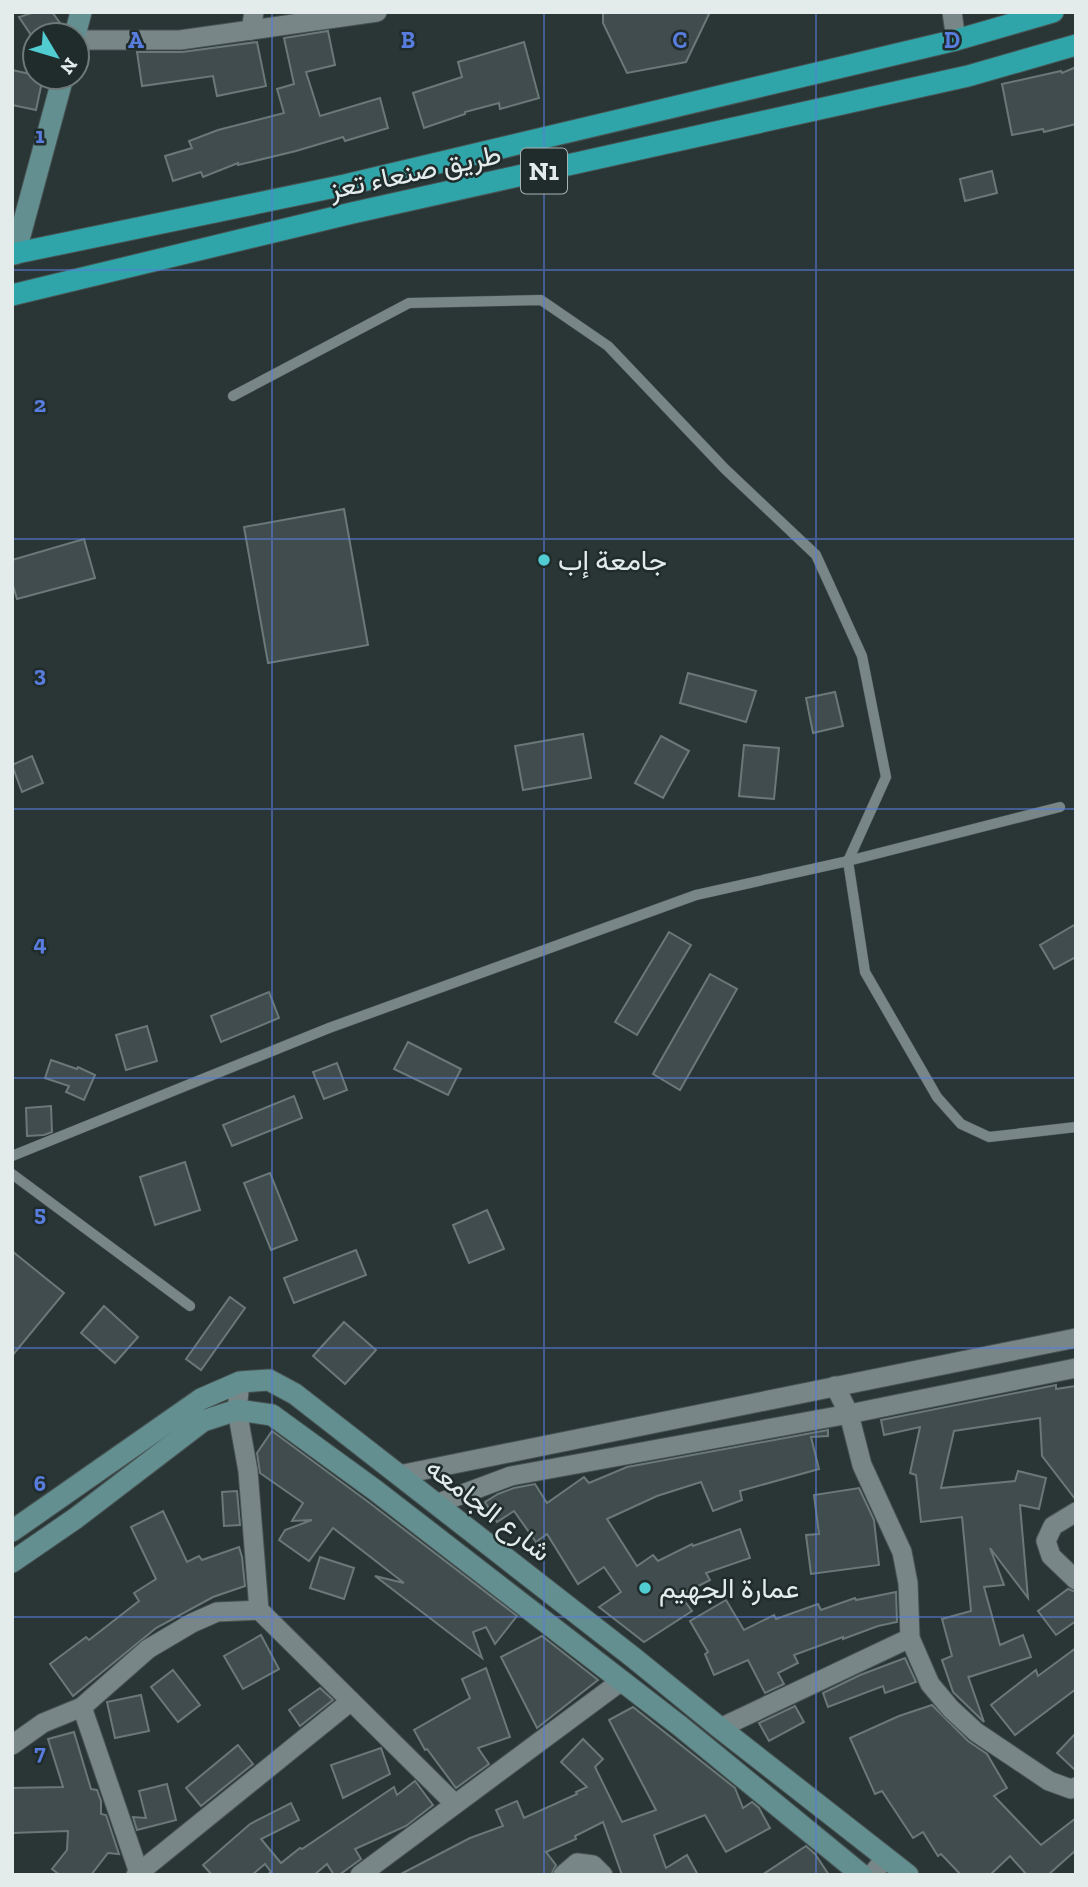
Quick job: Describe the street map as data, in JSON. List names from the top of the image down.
{
  "streets": {
    "highway": ["طريق صنعاء تعز", "N1"],
    "street": ["شارع الجامعه"]
  },
  "places": ["جامعة إب", "عمارة الجهيم"],
  "north": "bottom right",
  "grid": {
    "columns": [
      "A",
      "B",
      "C",
      "D"
    ],
    "rows": [
      "1",
      "2",
      "3",
      "4",
      "5",
      "6",
      "7"
    ]
  }
}
